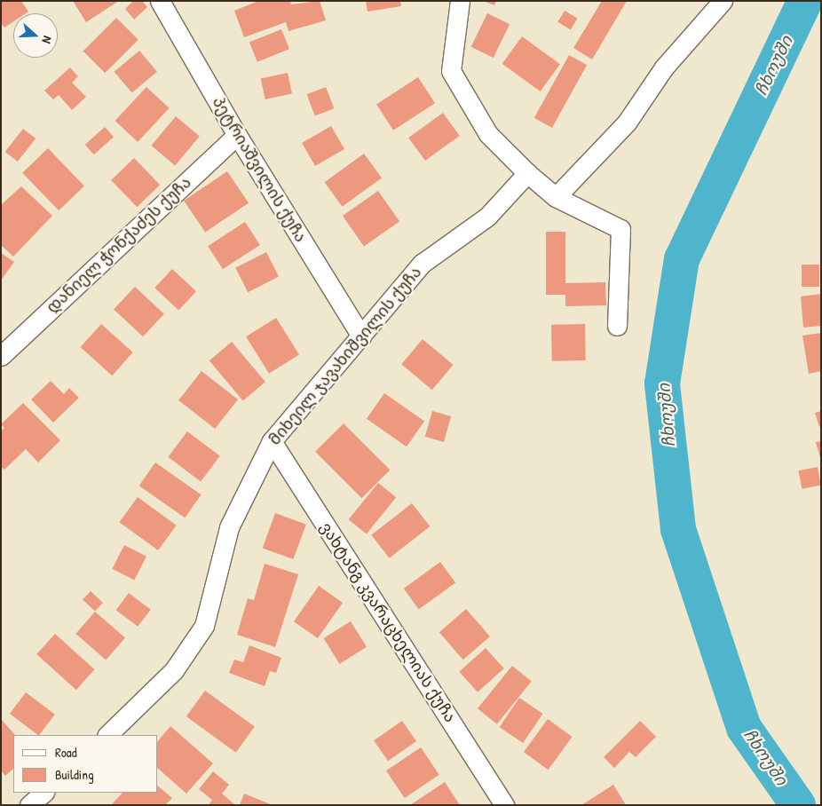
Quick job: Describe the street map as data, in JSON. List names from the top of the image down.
{
  "streets": {
    "street": [
      "პეტრიაშვილის ქუჩა",
      "დანიელ ჭონქაძეს ქუჩა",
      "მიხეილ ჯავახიშვილის ქუჩა",
      "ვახტანგ კვარაცხელიას ქუჩა"
    ]
  },
  "crossings": [
    ["პეტრიაშვილის ქუჩა", "დანიელ ჭონქაძეს ქუჩა"],
    ["პეტრიაშვილის ქუჩა", "მიხეილ ჯავახიშვილის ქუჩა"],
    ["მიხეილ ჯავახიშვილის ქუჩა", "ვახტანგ კვარაცხელიას ქუჩა"]
  ],
  "water": ["ჩხოუში"],
  "legend": ["Road", "Building"],
  "north": "right"
}
